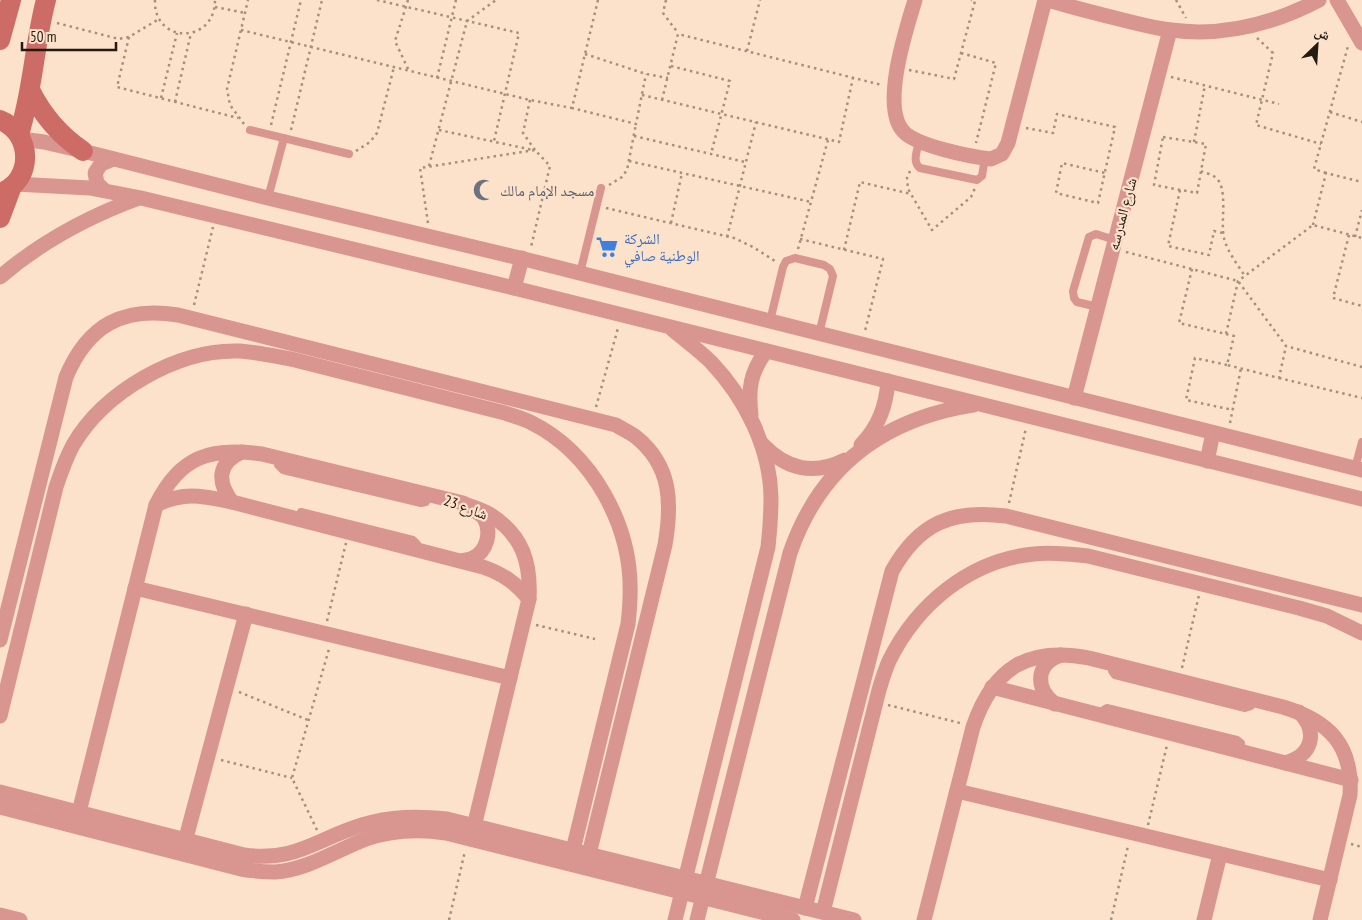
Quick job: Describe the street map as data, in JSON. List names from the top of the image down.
{
  "streets": {
    "street": ["شارع المدرسه", "شارع 23"]
  },
  "places": {
    "mosque": ["مسجد الإمام مالك"],
    "supermarket": ["الشركة الوطنية صافي"]
  },
  "scale_bar": "50 m",
  "north": "top right"
}
